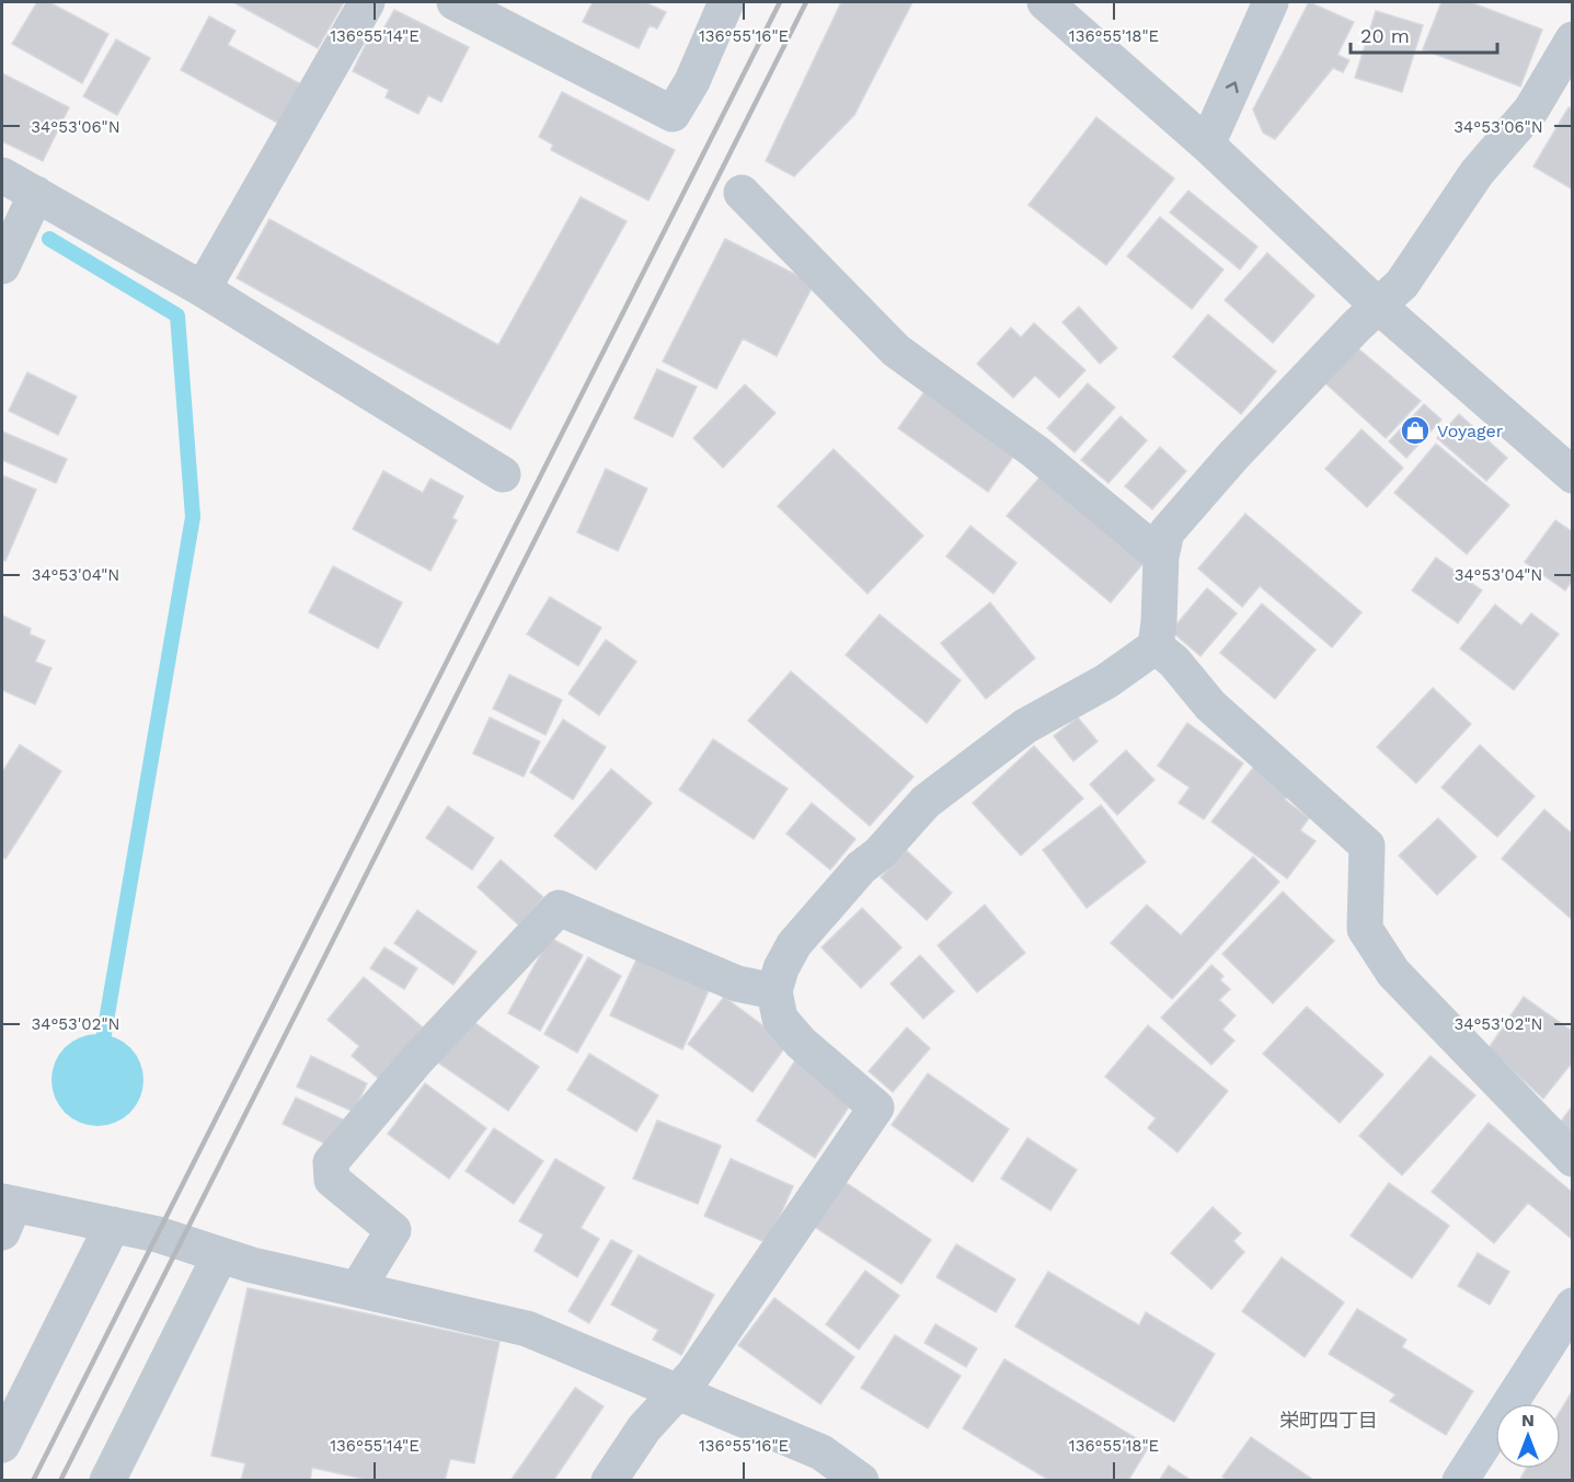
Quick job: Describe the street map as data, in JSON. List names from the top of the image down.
{
  "districts": ["栄町四丁目"],
  "places": {
    "shop": ["Voyager"]
  },
  "scale_bar": "20 m",
  "north": "top",
  "coordinates": [
    "136°55'14\"E",
    "136°55'16\"E",
    "136°55'18\"E",
    "34°53'06\"N",
    "34°53'04\"N",
    "34°53'02\"N"
  ]
}
